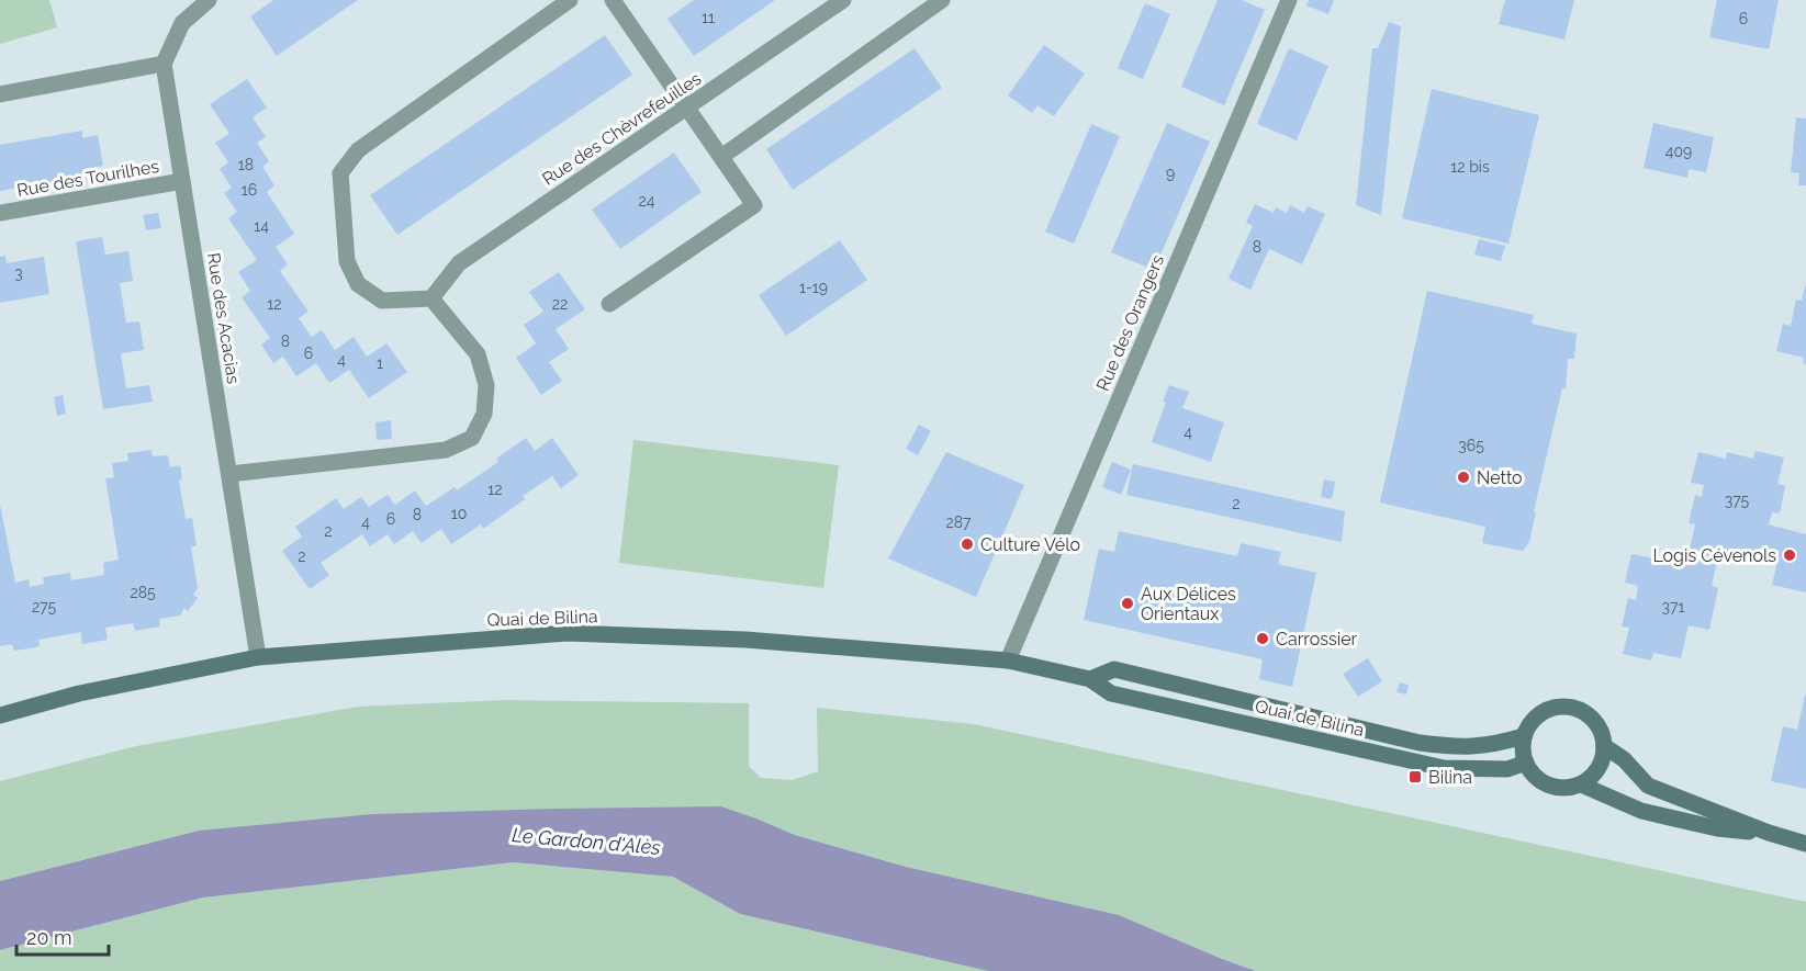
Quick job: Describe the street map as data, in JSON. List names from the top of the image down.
{
  "streets": {
    "main road": ["Quai de Bilina"],
    "street": [
      "Rue des Chèvrefeuilles",
      "Rue des Tourilhes",
      "Rue des Acacias",
      "Rue des Orangers"
    ]
  },
  "crossings": [
    ["Rue des Tourilhes", "Rue des Acacias"],
    ["Rue des Acacias", "Quai de Bilina"],
    ["Rue des Orangers", "Quai de Bilina"]
  ],
  "water": ["Le Gardon d'Alès"],
  "places": {
    "other": [
      "Netto",
      "Culture Vélo",
      "Logis Cévenols",
      "Aux Délices Orientaux",
      "Carrossier"
    ],
    "transit": ["Bilina"]
  },
  "house_numbers": [
    "11",
    "6",
    "409",
    "18",
    "12 bis",
    "9",
    "16",
    "24",
    "14",
    "8",
    "3",
    "1-19",
    "12",
    "22",
    "8",
    "6",
    "4",
    "1",
    "4",
    "365",
    "12",
    "375",
    "2",
    "10",
    "8",
    "6",
    "4",
    "287",
    "2",
    "2",
    "285",
    "275",
    "371"
  ],
  "scale_bar": "20 m"
}
